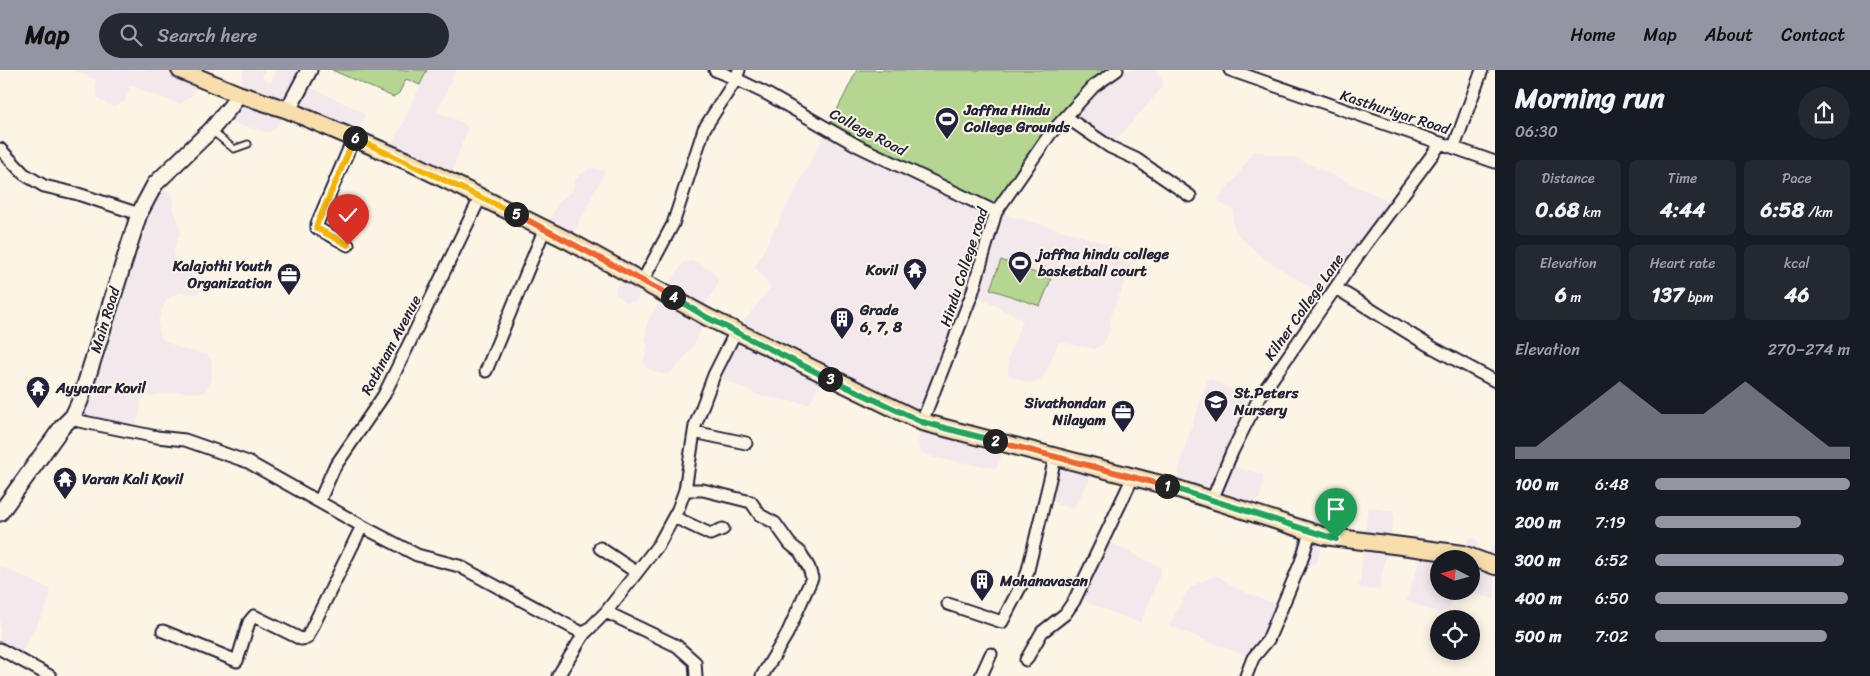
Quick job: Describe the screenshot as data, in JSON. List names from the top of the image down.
{
  "streets": {
    "main road": ["Main Road"],
    "street": [
      "Kasthuriyar Road",
      "College Road",
      "Hindu College road",
      "Kilner College Lane",
      "Rathnam Avenue"
    ]
  },
  "crossings": [
    ["Kasthuriyar Road", "Kilner College Lane"],
    ["College Road", "Hindu College road"]
  ],
  "places": {
    "sports": ["Jaffna Hindu College Grounds", "jaffna hindu college basketball court"],
    "temple": ["Kovil", "Ayyanar Kovil", "Varan Kali Kovil"],
    "office": ["Kalajothi Youth Organization", "Sivathondan Nilayam"],
    "building": ["Grade 6, 7, 8", "Mohanavasan"],
    "school or university": ["St.Peters Nursery"]
  },
  "north": "left",
  "page": {
    "header": "Map",
    "search": "Search here",
    "nav": [
      "Home",
      "Map",
      "About",
      "Contact"
    ],
    "heading": ["Morning run", "06:30"],
    "pins": [
      "6",
      "5",
      "4",
      "3",
      "2",
      "1"
    ],
    "stats": [
      ["Distance", "0.68 km"],
      ["Time", "4:44"],
      ["Pace", "6:58 /km"],
      ["Elevation", "6 m"],
      ["Heart rate", "137 bpm"],
      ["kcal", "46"]
    ],
    "chart": ["Elevation", "270–274 m"],
    "list": [
      {
        "name": "100 m",
        "note": "6:48"
      },
      {
        "name": "200 m",
        "note": "7:19"
      },
      {
        "name": "300 m",
        "note": "6:52"
      },
      {
        "name": "400 m",
        "note": "6:50"
      },
      {
        "name": "500 m",
        "note": "7:02"
      }
    ]
  }
}
